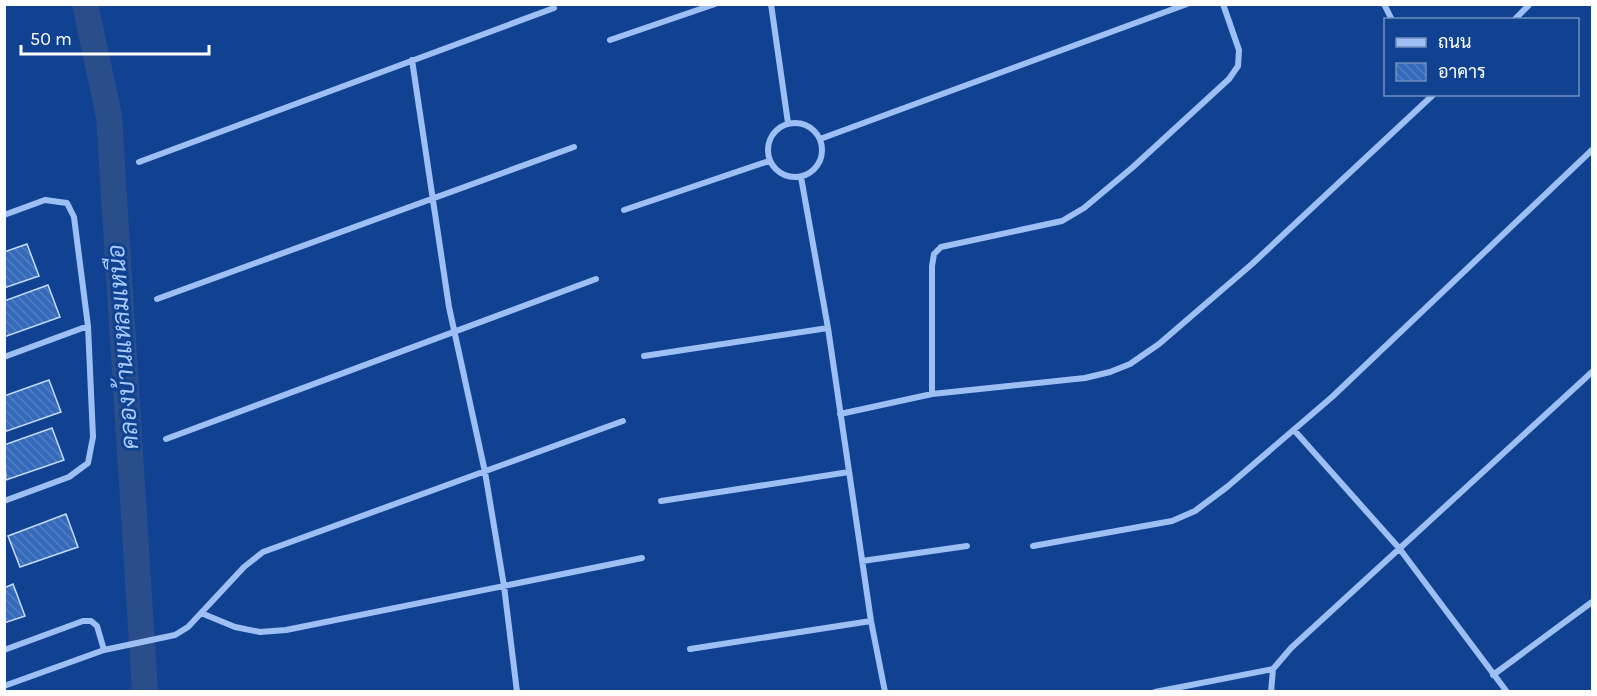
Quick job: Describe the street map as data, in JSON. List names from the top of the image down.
{
  "water": ["คลองบ้านแหลมเหนือ"],
  "legend": ["ถนน", "อาคาร"],
  "scale_bar": "50 m"
}
